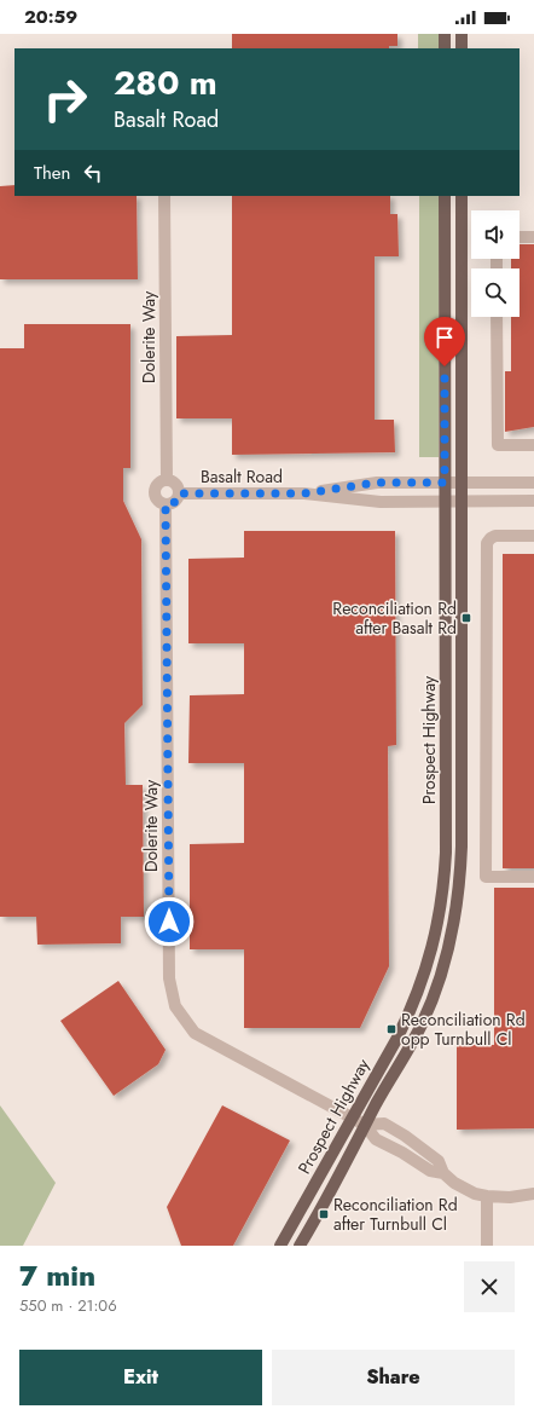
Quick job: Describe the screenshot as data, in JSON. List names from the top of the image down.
{
  "streets": {
    "main road": ["Prospect Highway"],
    "street": ["Dolerite Way", "Basalt Road"]
  },
  "crossings": [
    ["Dolerite Way", "Basalt Road"],
    ["Dolerite Way", "Prospect Highway"],
    ["Basalt Road", "Prospect Highway"]
  ],
  "places": {
    "transit": ["Reconciliation Rd after Basalt Rd", "Reconciliation Rd opp Turnbull Cl", "Reconciliation Rd after Turnbull Cl"]
  },
  "page": {
    "status": "20:59",
    "turn": ["280 m", "Basalt Road"],
    "then": "Then",
    "heading": ["7 min", "550 m · 21:06"],
    "buttons": ["Exit", "Share"]
  }
}
